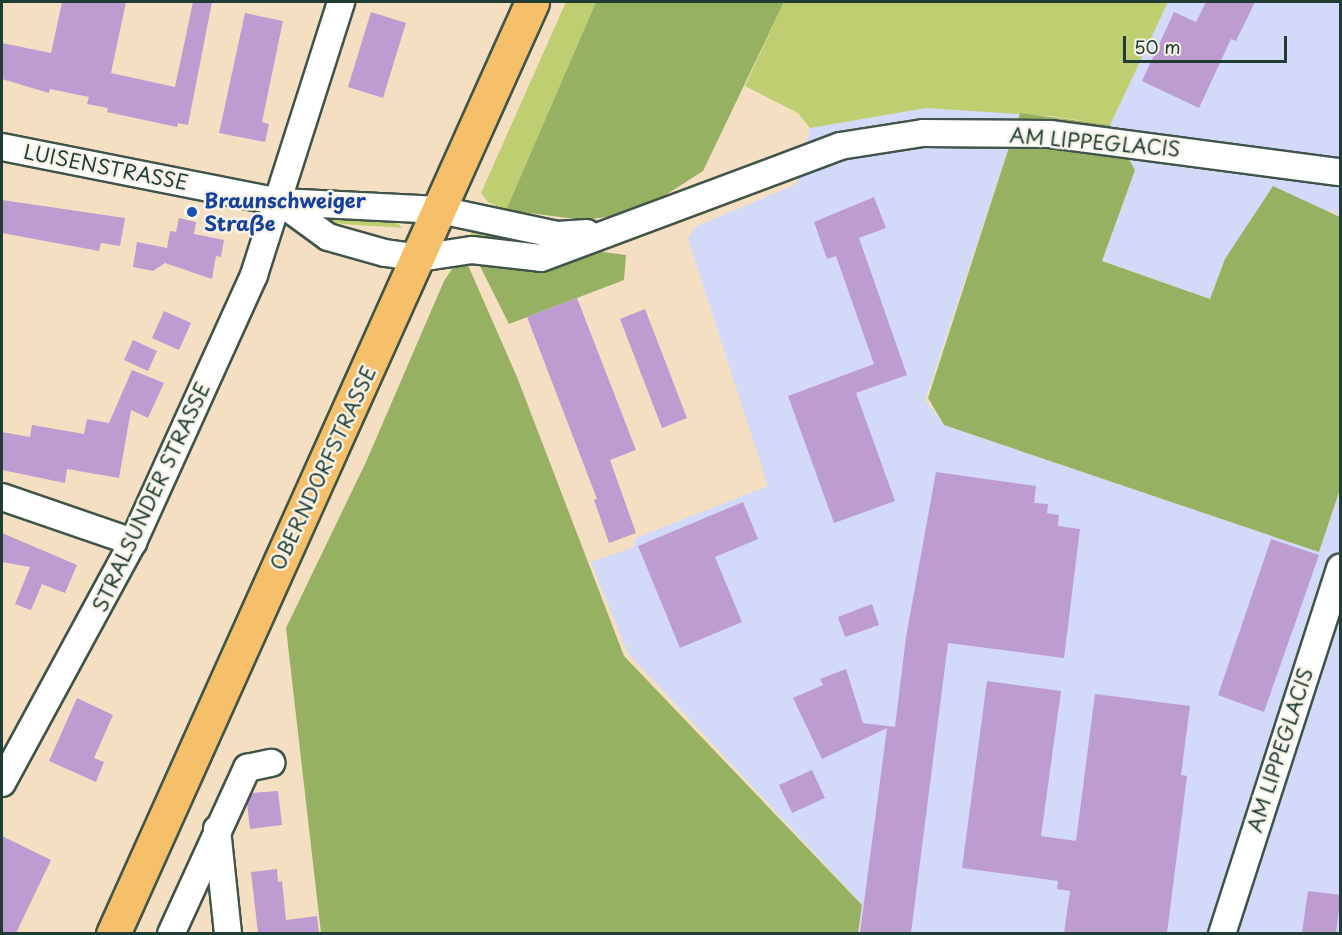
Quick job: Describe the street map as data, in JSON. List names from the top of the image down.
{
  "streets": {
    "main road": ["OBERNDORFSTRASSE"],
    "street": ["AM LIPPEGLACIS", "LUISENSTRASSE", "STRALSUNDER STRASSE"]
  },
  "crossings": [
    ["AM LIPPEGLACIS", "LUISENSTRASSE"],
    ["AM LIPPEGLACIS", "OBERNDORFSTRASSE"],
    ["LUISENSTRASSE", "OBERNDORFSTRASSE"],
    ["LUISENSTRASSE", "STRALSUNDER STRASSE"]
  ],
  "places": ["Braunschweiger Straße"],
  "scale_bar": "50 m"
}
